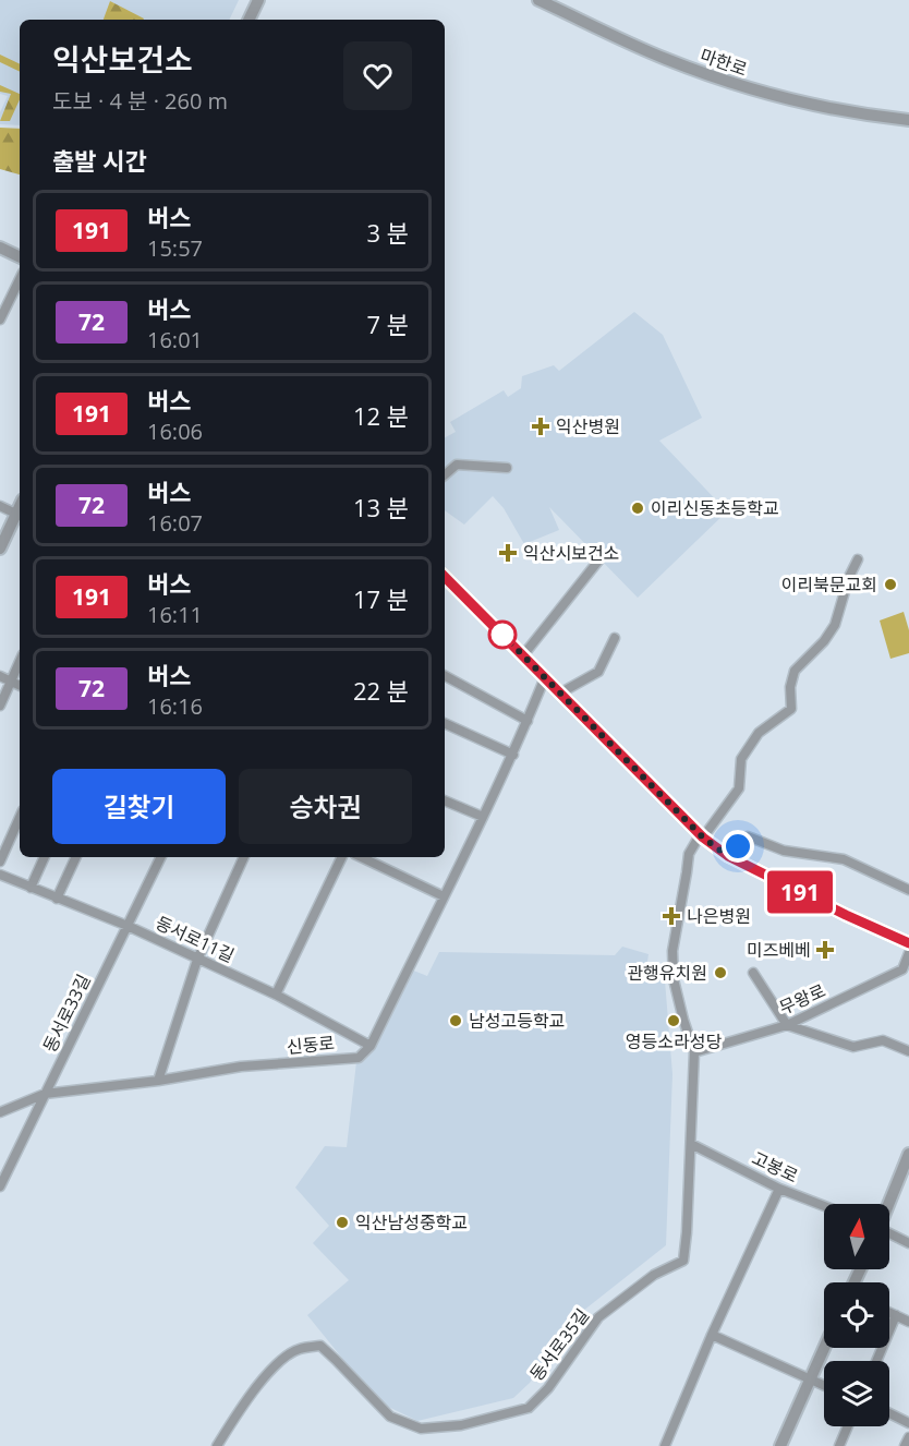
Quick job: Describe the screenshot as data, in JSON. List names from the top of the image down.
{
  "streets": {
    "street": [
      "마한로",
      "동서로11길",
      "무왕로",
      "동서로33길",
      "신동로",
      "고봉로",
      "동서로35길"
    ]
  },
  "crossings": [
    ["동서로11길", "동서로33길"],
    ["동서로11길", "신동로"],
    ["무왕로", "동서로35길"],
    ["동서로33길", "신동로"],
    ["고봉로", "동서로35길"]
  ],
  "places": {
    "health": [
      "익산병원",
      "익산시보건소",
      "나은병원",
      "미즈베베"
    ],
    "other": [
      "이리신동초등학교",
      "이리북문교회",
      "관행유치원",
      "남성고등학교",
      "영등소라성당",
      "익산남성중학교"
    ]
  },
  "lines": ["bus line 191"],
  "north": "top",
  "page": {
    "on_map": "191",
    "heading": [
      ["익산보건소", "도보 · 4 분 · 260 m"],
      "출발 시간"
    ],
    "list": [
      {
        "mark": "191",
        "name": "버스",
        "note": "15:57",
        "value": "3 분"
      },
      {
        "mark": "72",
        "name": "버스",
        "note": "16:01",
        "value": "7 분"
      },
      {
        "mark": "191",
        "name": "버스",
        "note": "16:06",
        "value": "12 분"
      },
      {
        "mark": "72",
        "name": "버스",
        "note": "16:07",
        "value": "13 분"
      },
      {
        "mark": "191",
        "name": "버스",
        "note": "16:11",
        "value": "17 분"
      },
      {
        "mark": "72",
        "name": "버스",
        "note": "16:16",
        "value": "22 분"
      }
    ],
    "buttons": ["길찾기", "승차권"]
  }
}
